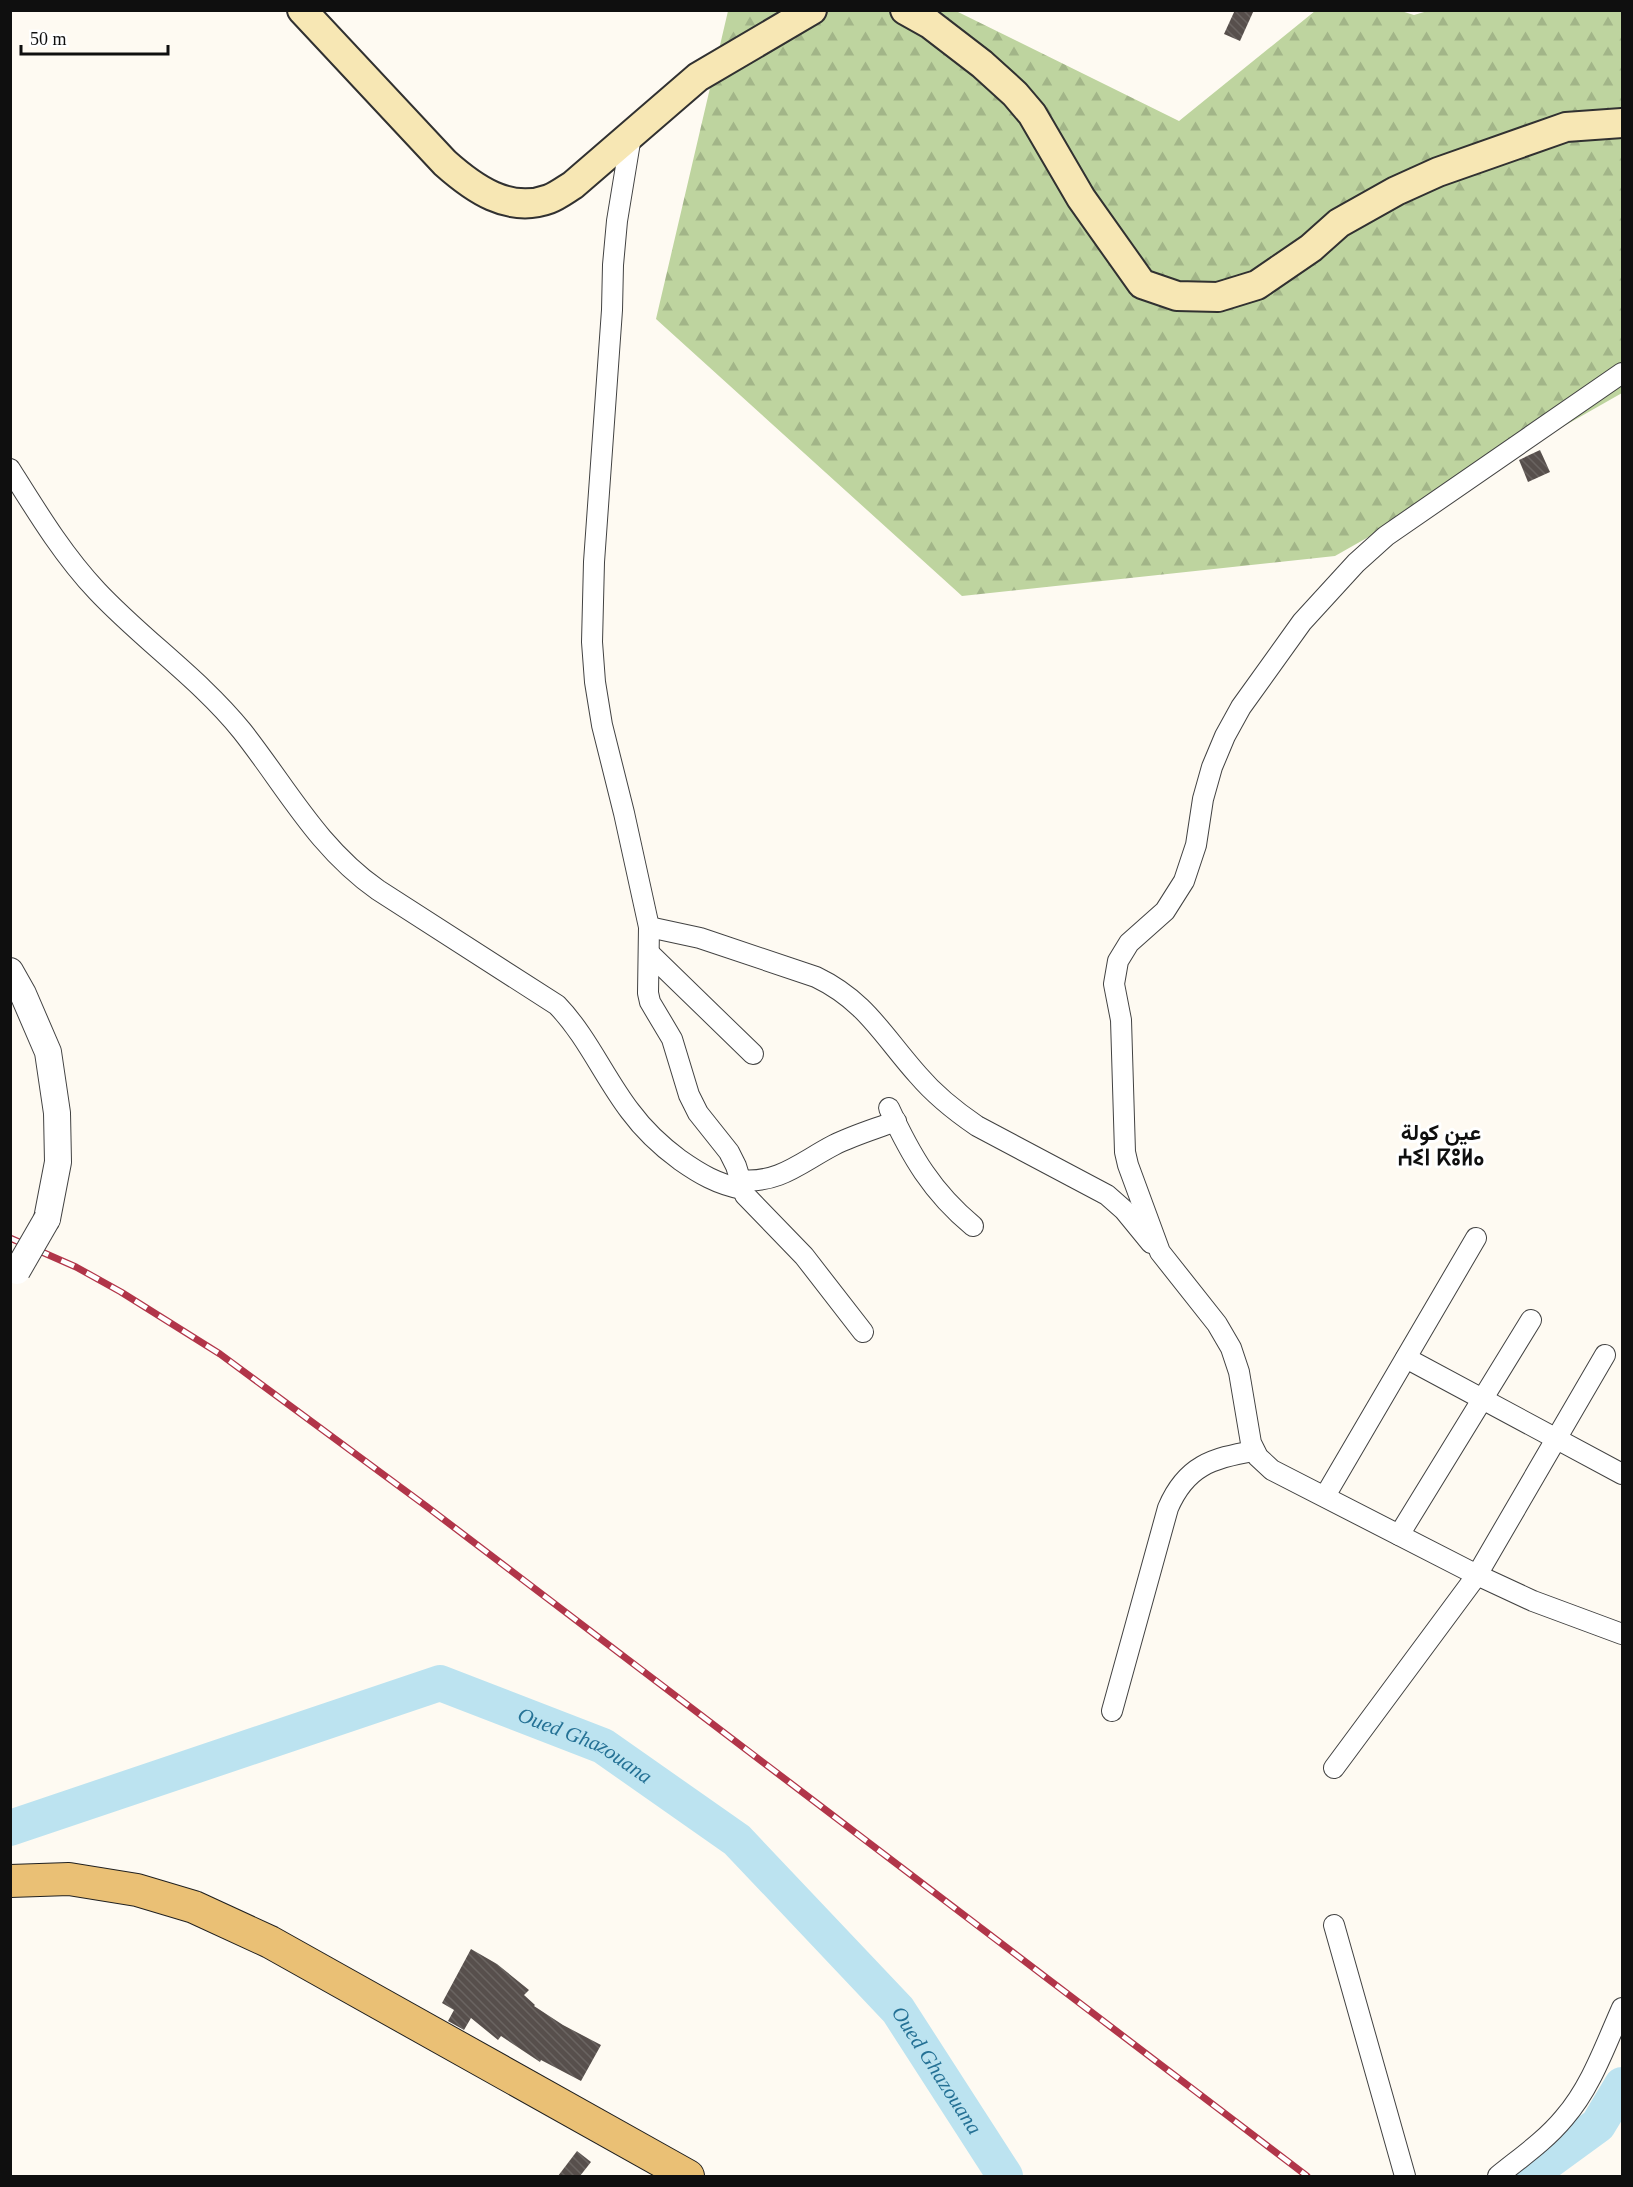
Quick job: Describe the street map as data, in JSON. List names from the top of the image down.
{
  "districts": ["عين كولة ⵄⵉⵏ ⴽⵓⵍⴰ"],
  "water": ["Oued Ghazouana"],
  "scale_bar": "50 m"
}
